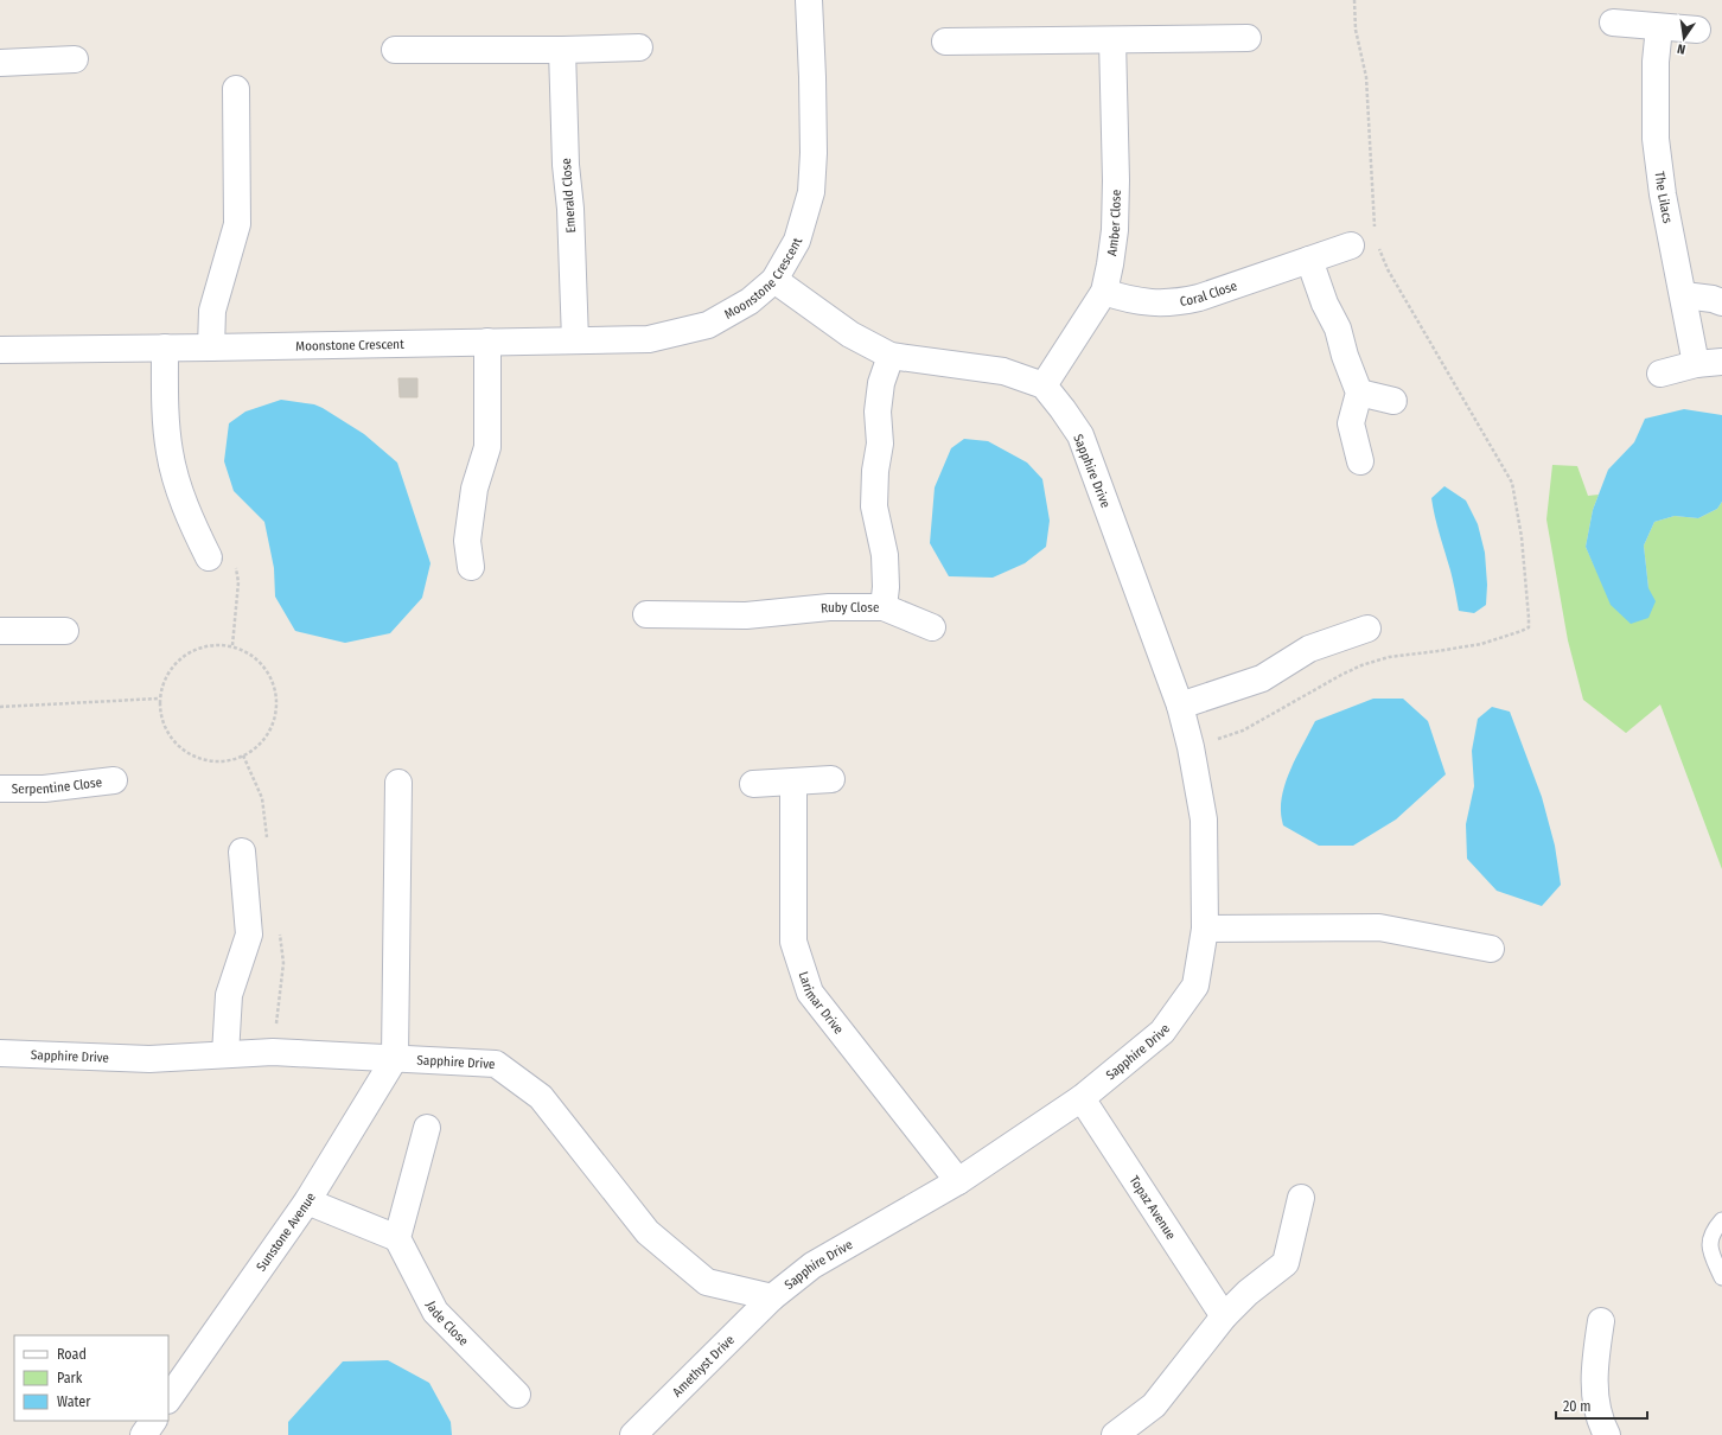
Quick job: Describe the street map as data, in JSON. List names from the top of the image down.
{
  "streets": {
    "street": [
      "Emerald Close",
      "The Lilacs",
      "Amber Close",
      "Moonstone Crescent",
      "Coral Close",
      "Sapphire Drive",
      "Ruby Close",
      "Serpentine Close",
      "Larimar Drive",
      "Topaz Avenue",
      "Sunstone Avenue",
      "Jade Close",
      "Amethyst Drive"
    ]
  },
  "crossings": [
    ["Emerald Close", "Moonstone Crescent"],
    ["Amber Close", "Coral Close"],
    ["Amber Close", "Sapphire Drive"],
    ["Sapphire Drive", "Larimar Drive"],
    ["Sapphire Drive", "Topaz Avenue"],
    ["Sapphire Drive", "Sunstone Avenue"],
    ["Sapphire Drive", "Amethyst Drive"]
  ],
  "legend": ["Road", "Park", "Water"],
  "scale_bar": "20 m",
  "north": "bottom"
}
